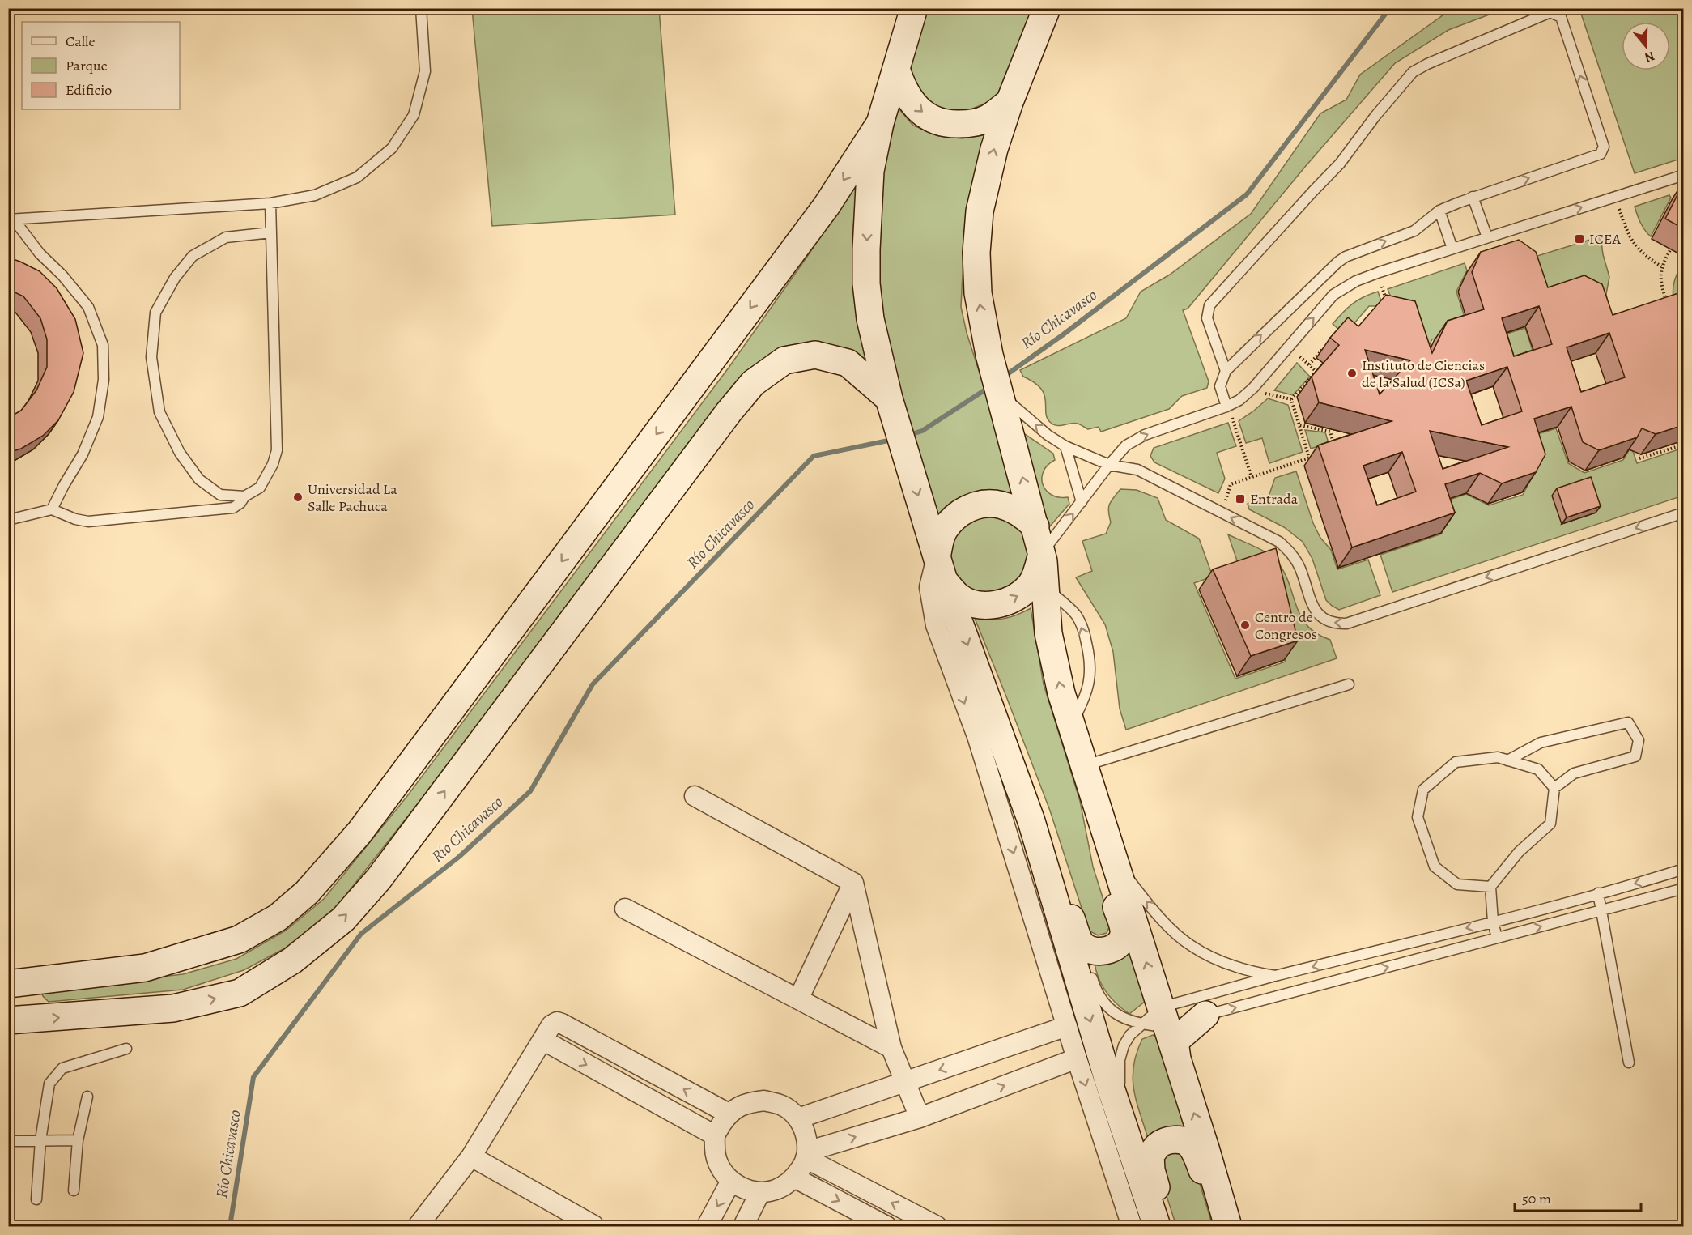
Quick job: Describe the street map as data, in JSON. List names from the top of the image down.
{
  "water": ["Río Chicavasco"],
  "places": {
    "transit": ["ICEA", "Entrada"],
    "other": ["Instituto de Ciencias de la Salud (ICSa)", "Universidad La Salle Pachuca", "Centro de Congresos"]
  },
  "legend": ["Calle", "Parque", "Edificio"],
  "scale_bar": "50 m",
  "north": "bottom"
}
